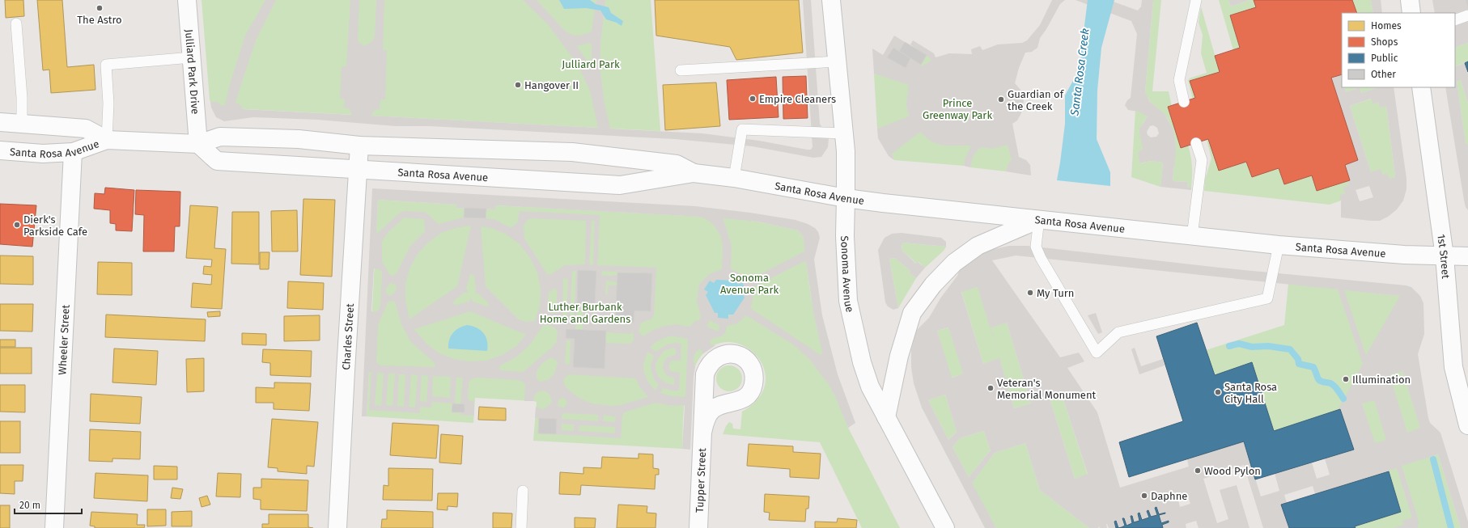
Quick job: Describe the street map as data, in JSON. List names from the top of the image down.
{
  "streets": {
    "main road": [
      "Julliard Park Drive",
      "Santa Rosa Avenue",
      "1st Street",
      "Sonoma Avenue",
      "Charles Street",
      "Wheeler Street",
      "Tupper Street"
    ]
  },
  "crossings": [
    ["Julliard Park Drive", "Santa Rosa Avenue"],
    ["Santa Rosa Avenue", "1st Street"],
    ["Santa Rosa Avenue", "Sonoma Avenue"],
    ["Santa Rosa Avenue", "Charles Street"],
    ["Santa Rosa Avenue", "Wheeler Street"]
  ],
  "water": ["Santa Rosa Creek"],
  "parks": [
    "Julliard Park",
    "Prince Greenway Park",
    "Sonoma Avenue Park",
    "Luther Burbank Home and Gardens"
  ],
  "places": [
    "The Astro",
    "Hangover II",
    "Empire Cleaners",
    "Guardian of the Creek",
    "Dierk's Parkside Cafe",
    "My Turn",
    "Illumination",
    "Veteran's Memorial Monument",
    "Santa Rosa City Hall",
    "Wood Pylon",
    "Daphne"
  ],
  "legend": [
    "Homes",
    "Shops",
    "Public",
    "Other"
  ],
  "scale_bar": "20 m"
}
